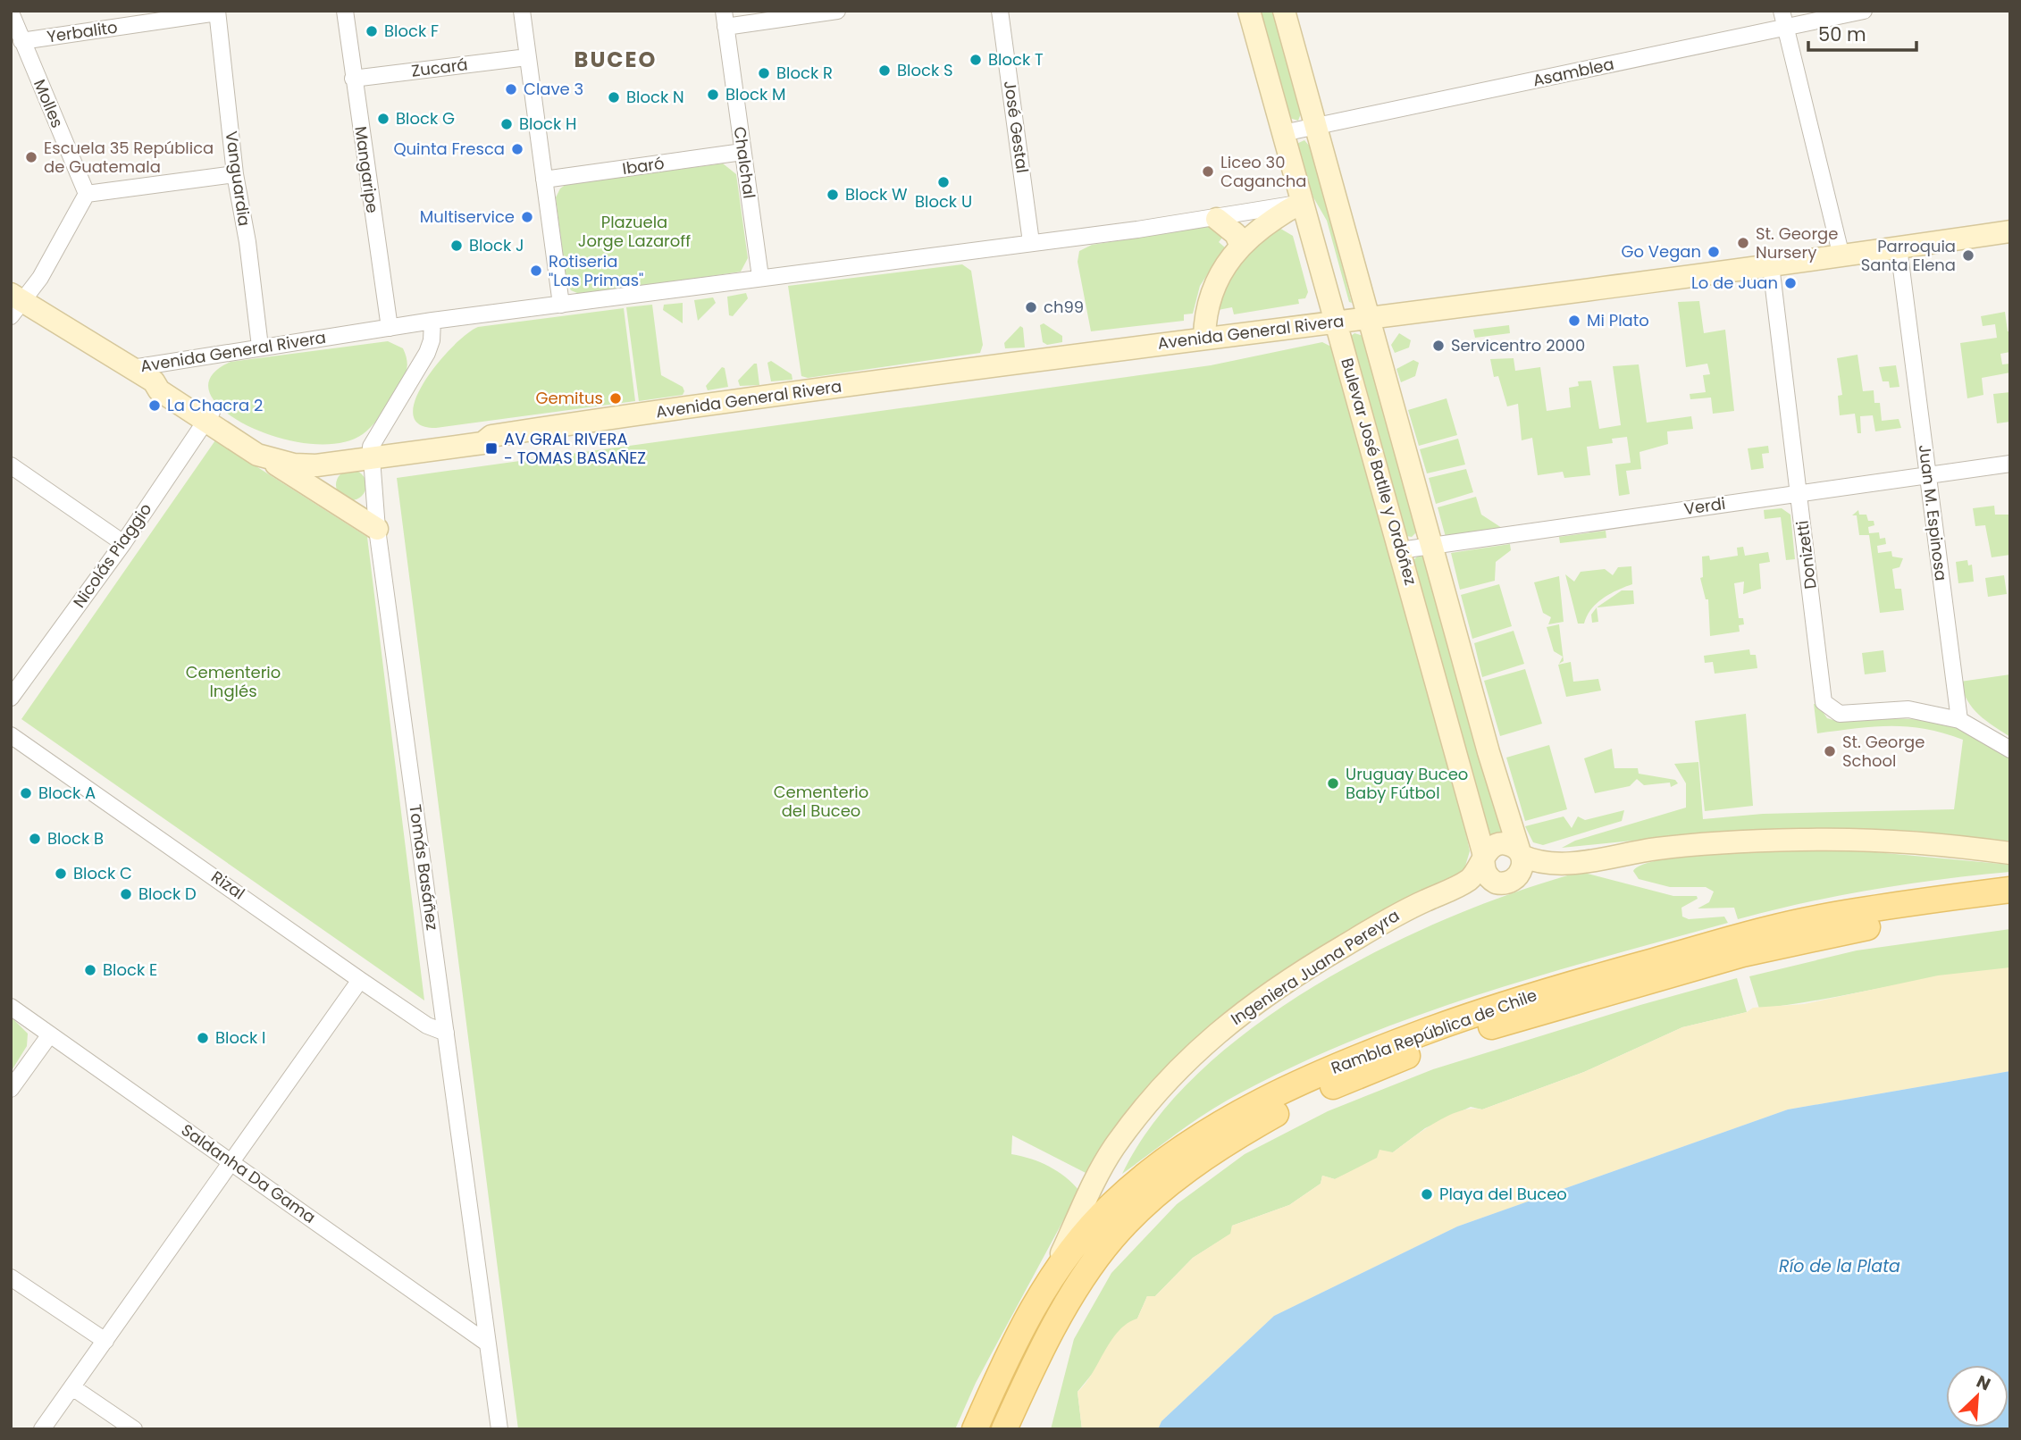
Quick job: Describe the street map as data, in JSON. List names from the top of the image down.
{
  "streets": {
    "main road": [
      "Avenida General Rivera",
      "Bulevar José Batlle y Ordóñez",
      "Ingeniera Juana Pereyra",
      "Rambla República de Chile"
    ],
    "street": [
      "Yerbalito",
      "Zucará",
      "Asamblea",
      "Molles",
      "José Gestal",
      "Chalchal",
      "Ibaró",
      "Mangaripe",
      "Vanguardia",
      "Verdi",
      "Juan M. Espinosa",
      "Donizetti",
      "Nicolás Piaggio",
      "Tomás Basáñez",
      "Rizal",
      "Saldanha Da Gama"
    ]
  },
  "crossings": [
    ["Yerbalito", "Molles"],
    ["Yerbalito", "Vanguardia"],
    ["Zucará", "Mangaripe"],
    ["Asamblea", "Bulevar José Batlle y Ordóñez"],
    ["José Gestal", "Avenida General Rivera"],
    ["Chalchal", "Ibaró"],
    ["Chalchal", "Avenida General Rivera"],
    ["Mangaripe", "Avenida General Rivera"],
    ["Vanguardia", "Avenida General Rivera"],
    ["Avenida General Rivera", "Bulevar José Batlle y Ordóñez"],
    ["Avenida General Rivera", "Juan M. Espinosa"],
    ["Avenida General Rivera", "Donizetti"],
    ["Avenida General Rivera", "Nicolás Piaggio"],
    ["Avenida General Rivera", "Tomás Basáñez"],
    ["Bulevar José Batlle y Ordóñez", "Verdi"],
    ["Bulevar José Batlle y Ordóñez", "Ingeniera Juana Pereyra"],
    ["Verdi", "Juan M. Espinosa"],
    ["Verdi", "Donizetti"],
    ["Juan M. Espinosa", "Donizetti"],
    ["Tomás Basáñez", "Rizal"],
    ["Tomás Basáñez", "Saldanha Da Gama"],
    ["Ingeniera Juana Pereyra", "Rambla República de Chile"]
  ],
  "districts": ["BUCEO"],
  "water": ["Río de la Plata"],
  "parks": ["Plazuela Jorge Lazaroff", "Cementerio Inglés", "Cementerio del Buceo"],
  "places": {
    "other": [
      "Block F",
      "Block T",
      "Block S",
      "Block R",
      "Clave 3",
      "Block M",
      "Block N",
      "Block G",
      "Block H",
      "Quinta Fresca",
      "Escuela 35 República de Guatemala",
      "Liceo 30 Cagancha",
      "Block U",
      "Block W",
      "Multiservice",
      "St. George Nursery",
      "Block J",
      "Go Vegan",
      "Parroquia Santa Elena",
      "Rotiseria \"Las Primas\"",
      "Lo de Juan",
      "ch99",
      "Mi Plato",
      "Servicentro 2000",
      "Gemitus",
      "La Chacra 2",
      "St. George School",
      "Uruguay Buceo Baby Fútbol",
      "Block A",
      "Block B",
      "Block C",
      "Block D",
      "Block E",
      "Block I",
      "Playa del Buceo"
    ],
    "transit": ["AV GRAL RIVERA - TOMAS BASAÑEZ"]
  },
  "scale_bar": "50 m",
  "north": "top right"
}
